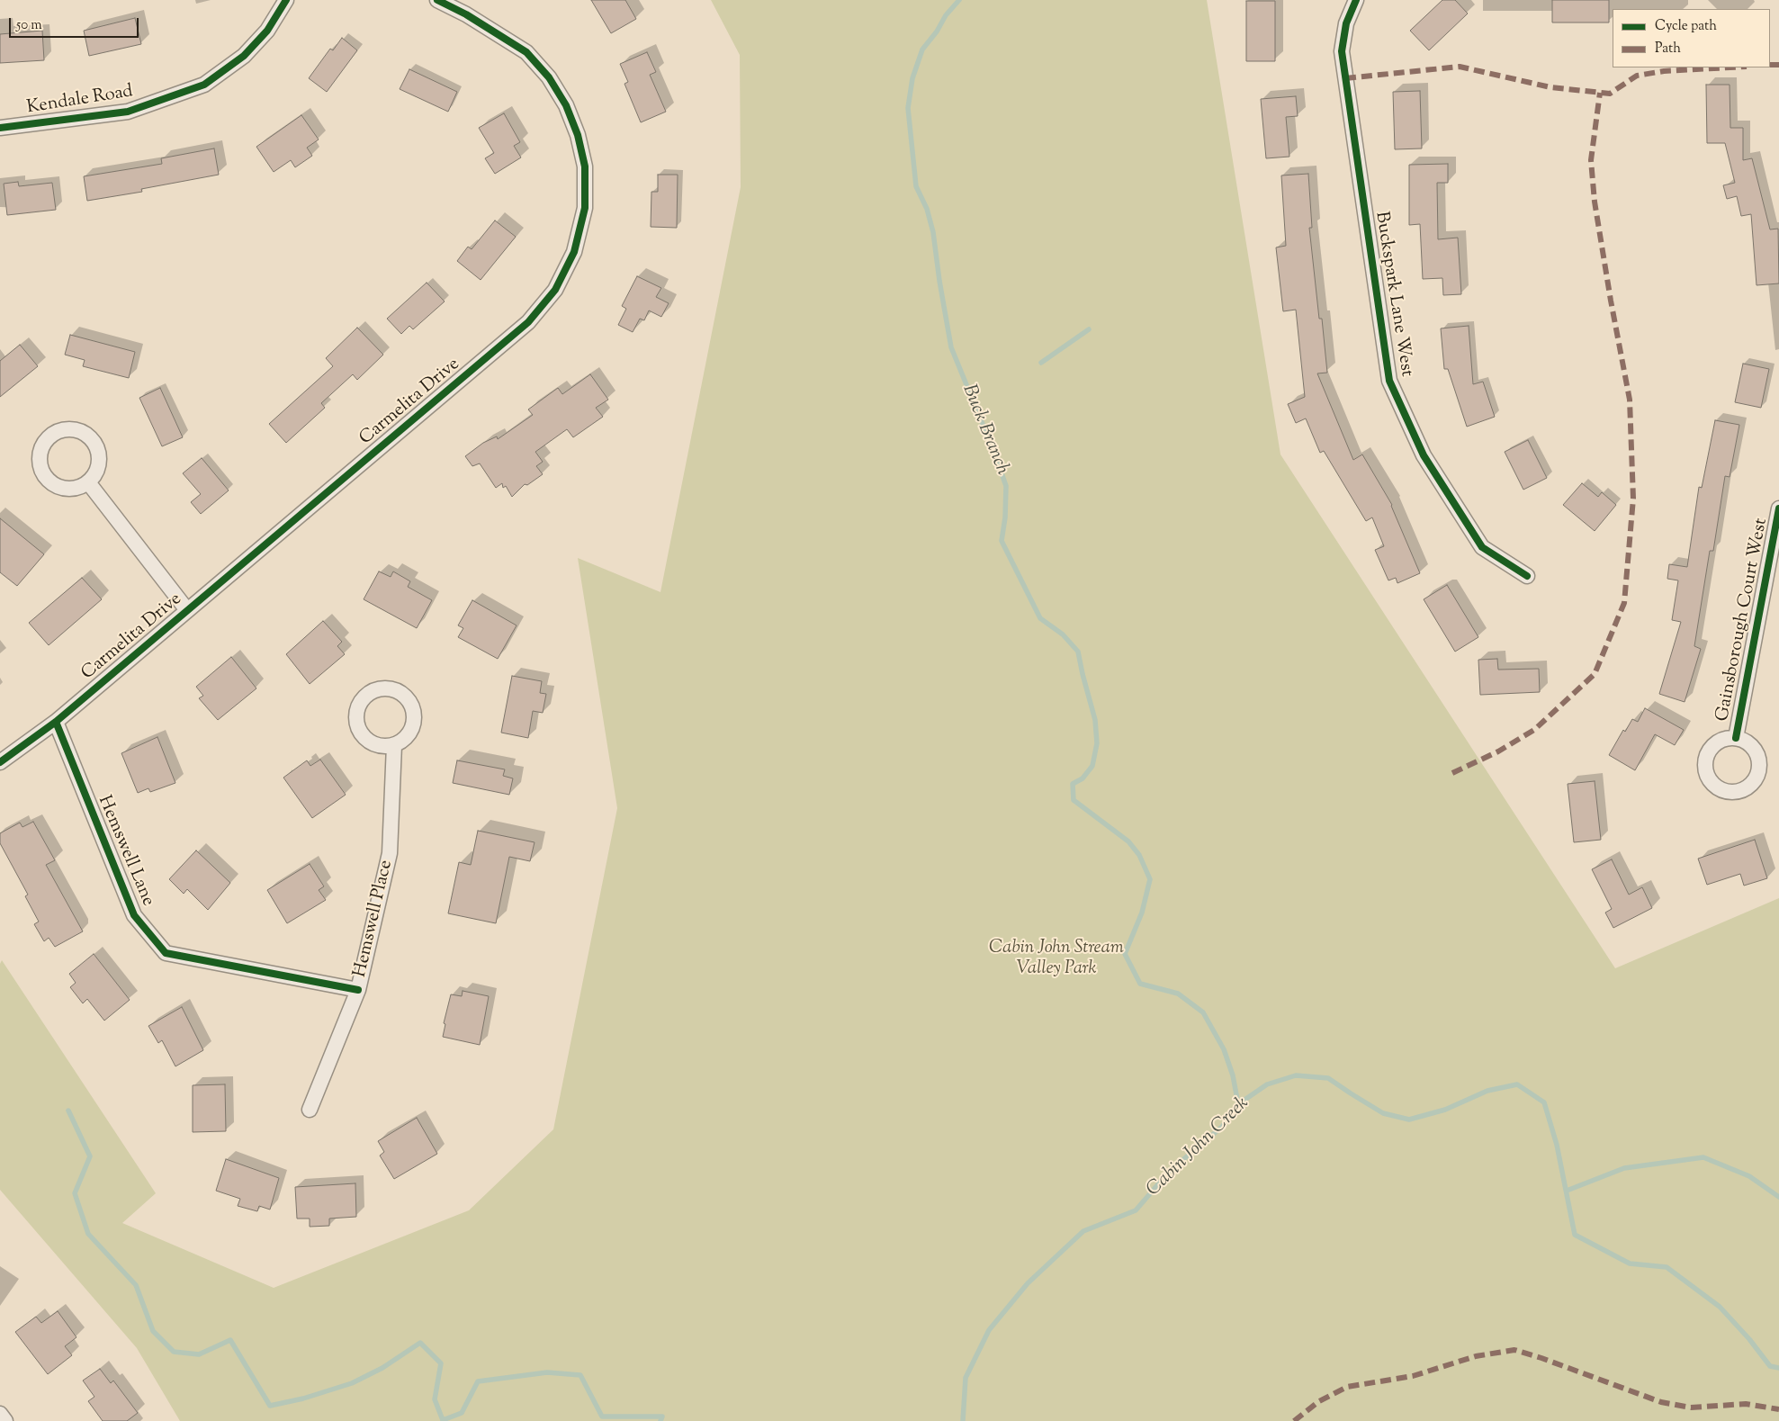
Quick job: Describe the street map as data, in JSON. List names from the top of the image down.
{
  "streets": {
    "street": [
      "Kendale Road",
      "Buckspark Lane West",
      "Carmelita Drive",
      "Gainsborough Court West",
      "Hemswell Lane",
      "Hemswell Place"
    ]
  },
  "crossings": [
    ["Carmelita Drive", "Hemswell Lane"],
    ["Hemswell Lane", "Hemswell Place"]
  ],
  "water": ["Buck Branch", "Cabin John Creek"],
  "parks": ["Cabin John Stream Valley Park"],
  "legend": ["Cycle path", "Path"],
  "scale_bar": "50 m"
}
